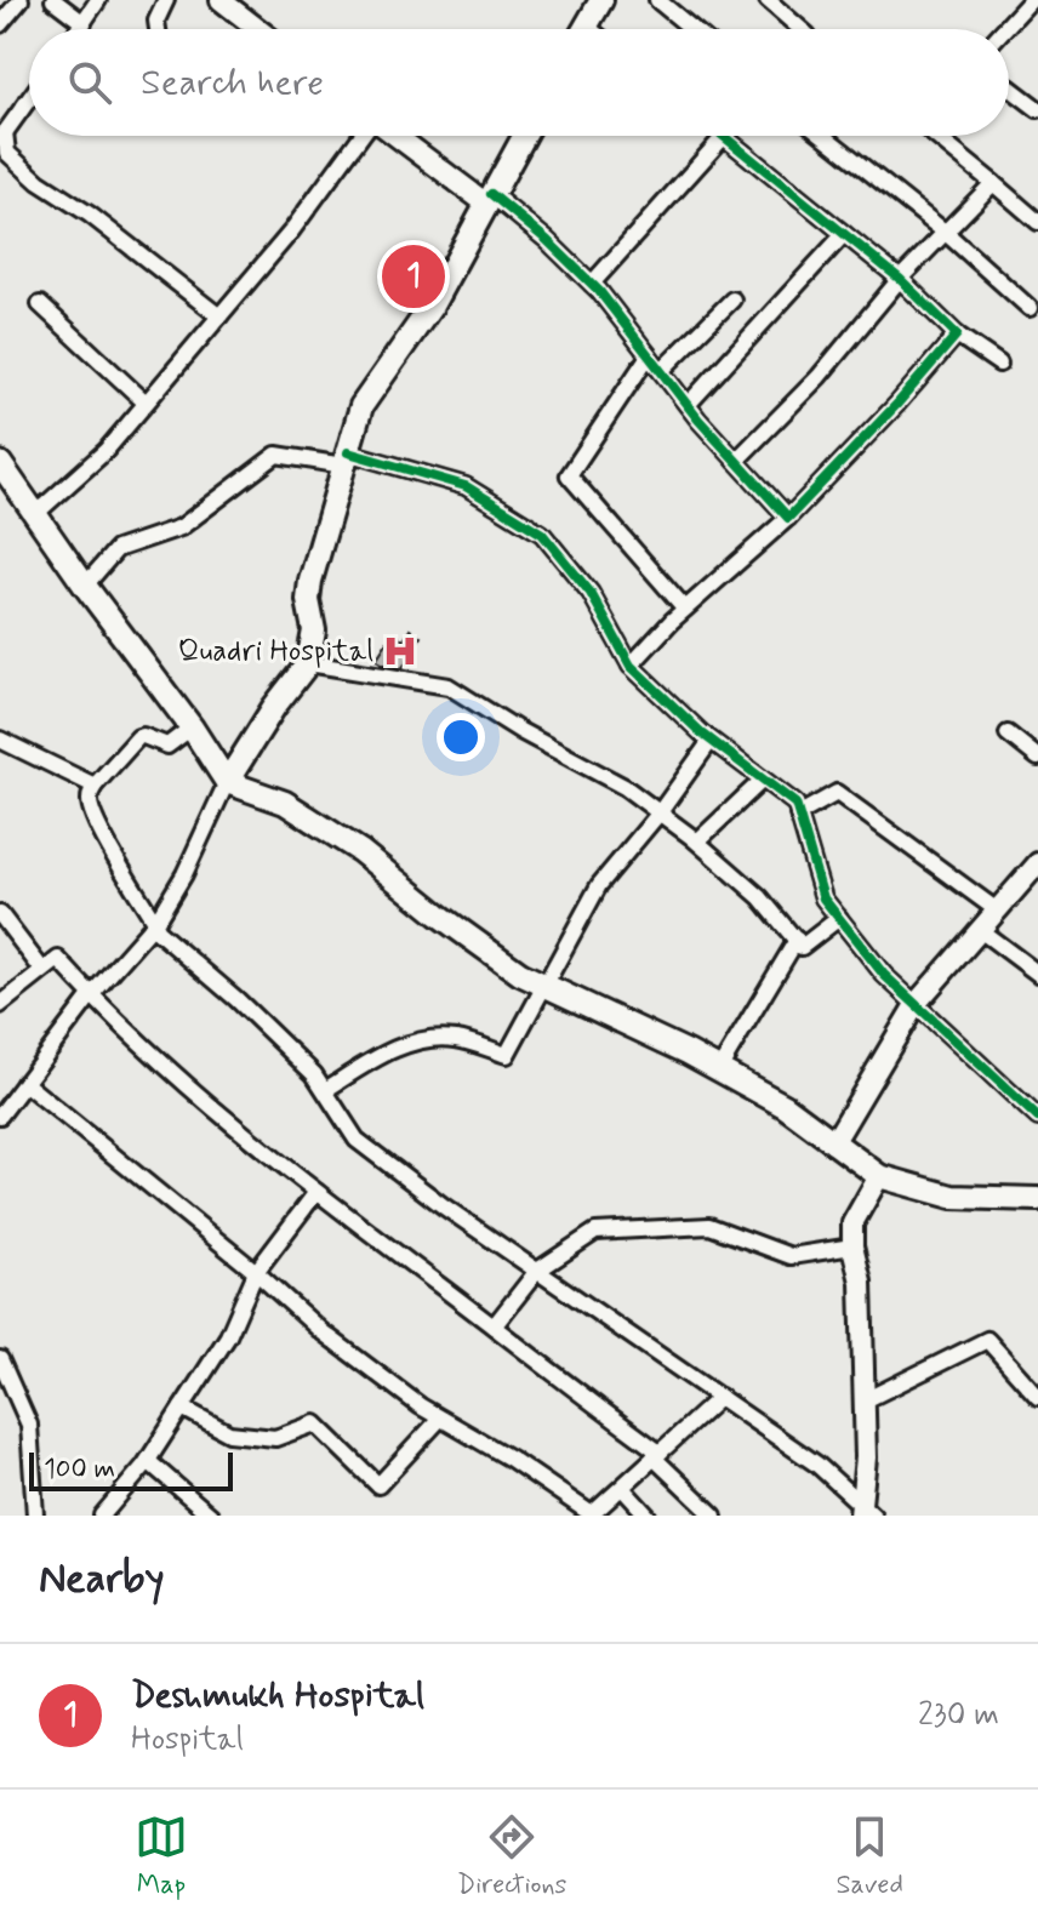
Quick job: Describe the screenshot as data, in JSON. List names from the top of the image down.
{
  "places": {
    "hospital": ["Quadri Hospital"]
  },
  "scale_bar": "100 m",
  "page": {
    "search": "Search here",
    "pins": "1",
    "scale": "100 m",
    "heading": "Nearby",
    "list": [
      {
        "mark": "1",
        "name": "Deshmukh Hospital",
        "note": "Hospital",
        "value": "230 m"
      }
    ],
    "nav": ["Map", "Directions", "Saved"]
  }
}
